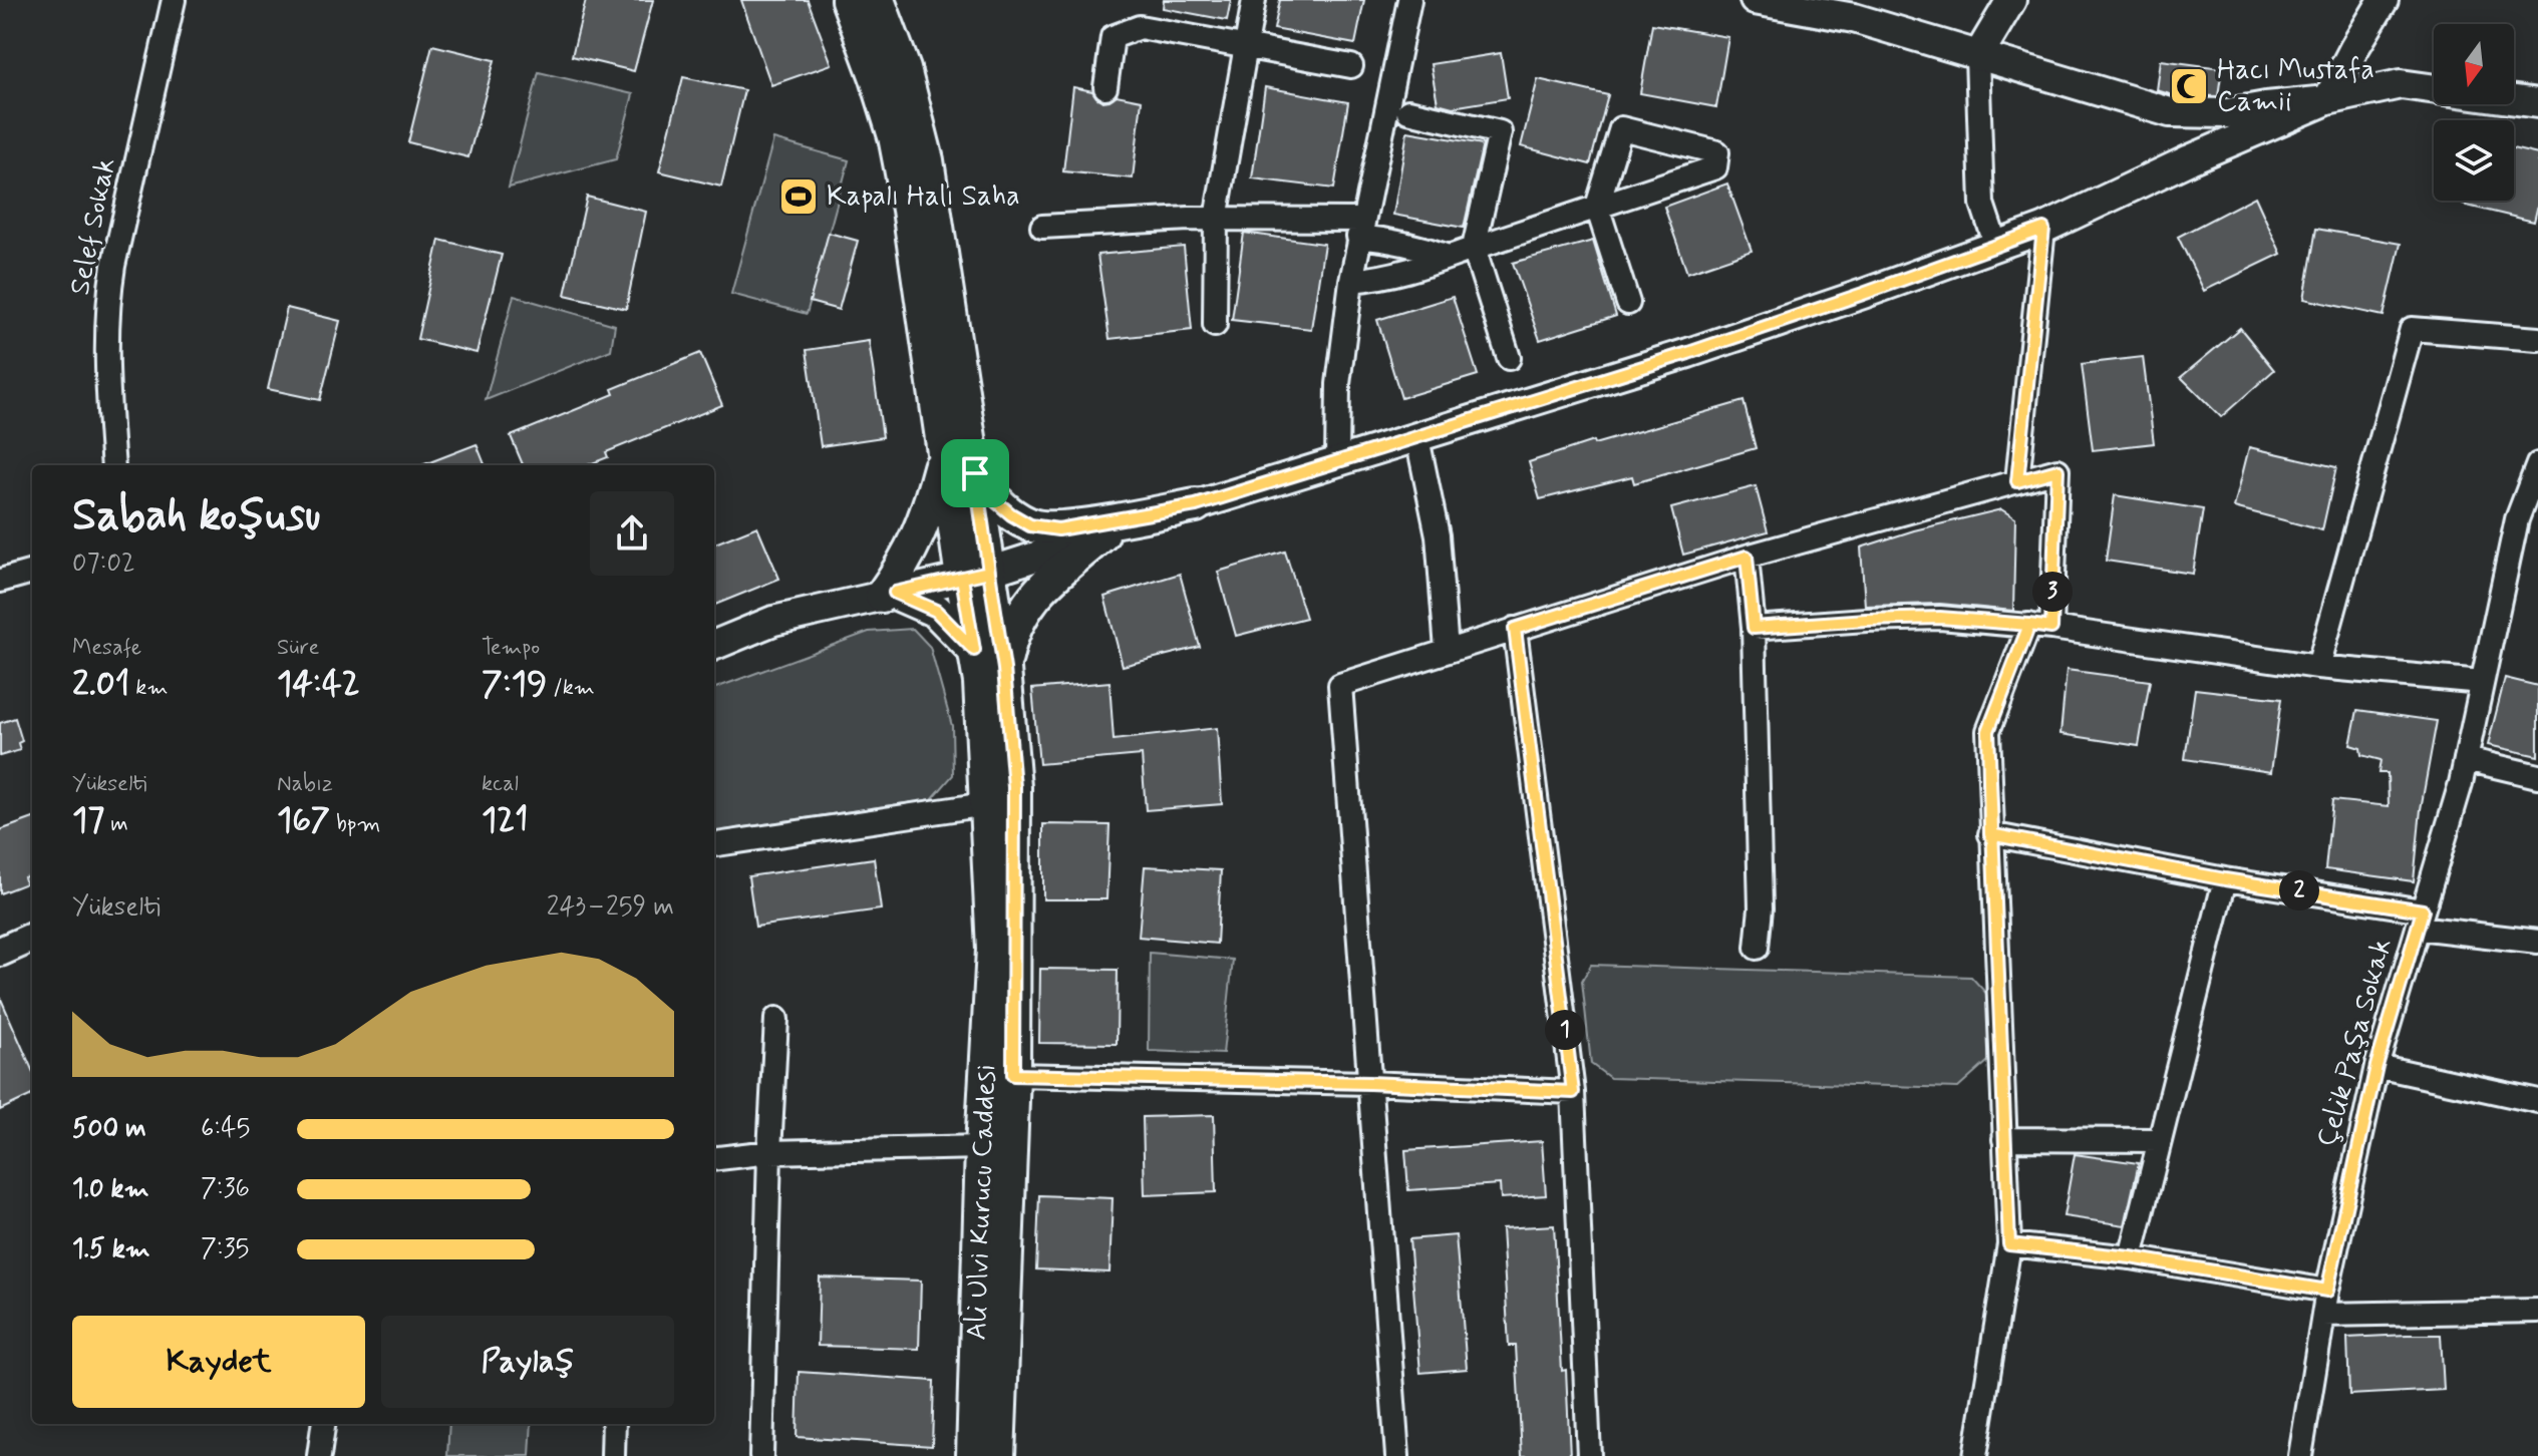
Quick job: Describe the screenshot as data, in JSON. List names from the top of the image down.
{
  "streets": {
    "main road": ["Ali Ulvi Kurucu Caddesi"],
    "street": ["Selef Sokak", "Çelik Paşa Sokak"]
  },
  "places": {
    "mosque": ["Hacı Mustafa Camii"],
    "sports": ["Kapalı Halı Saha"]
  },
  "north": "bottom",
  "page": {
    "heading": ["Sabah koşusu", "07:02"],
    "pins": ["3", "2", "1"],
    "stats": [
      ["Mesafe", "2.01 km"],
      ["Süre", "14:42"],
      ["Tempo", "7:19 /km"],
      ["Yükselti", "17 m"],
      ["Nabız", "167 bpm"],
      ["kcal", "121"]
    ],
    "chart": ["Yükselti", "243–259 m"],
    "list": [
      {
        "name": "500 m",
        "note": "6:45"
      },
      {
        "name": "1.0 km",
        "note": "7:36"
      },
      {
        "name": "1.5 km",
        "note": "7:35"
      }
    ],
    "buttons": ["Kaydet", "Paylaş"]
  }
}
